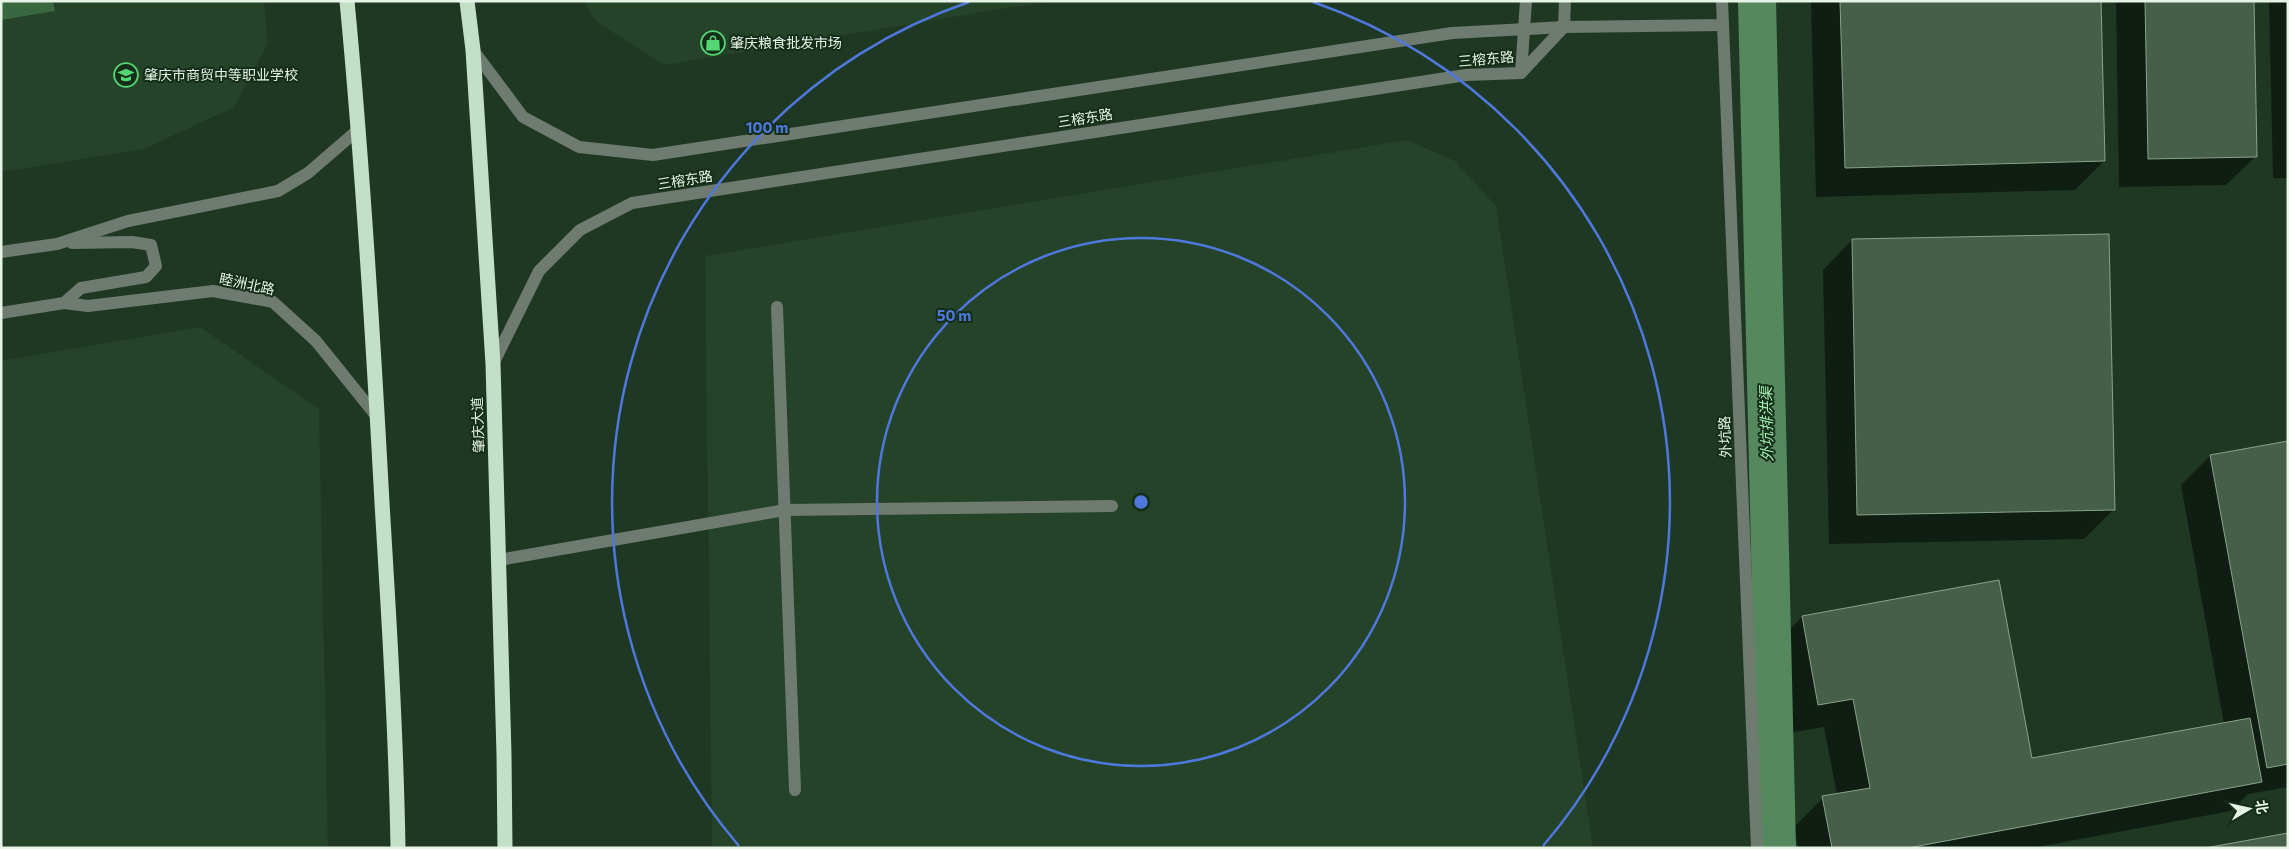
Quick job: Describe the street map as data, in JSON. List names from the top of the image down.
{
  "streets": {
    "highway": ["肇庆大道"],
    "street": ["三榕东路", "睦洲北路", "外坑路"]
  },
  "crossings": [
    ["三榕东路", "肇庆大道"]
  ],
  "water": ["外坑排洪渠"],
  "places": {
    "shop": ["肇庆粮食批发市场"],
    "school or university": ["肇庆市商贸中等职业学校"]
  },
  "north": "right",
  "rings": ["100 m", "50 m"]
}
